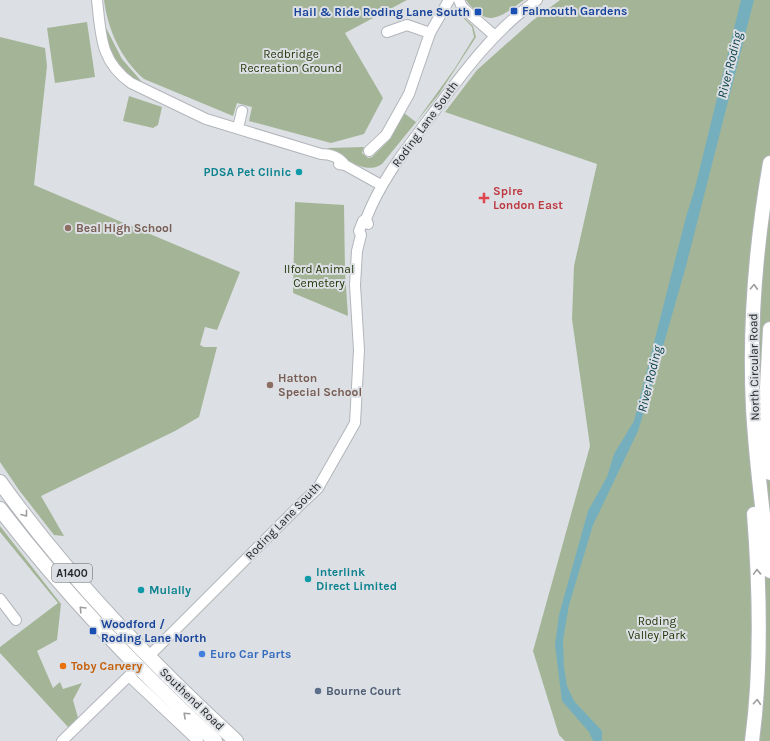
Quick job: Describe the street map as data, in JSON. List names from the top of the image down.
{
  "streets": {
    "highway": ["North Circular Road", "A1400", "Southend Road"],
    "street": ["Roding Lane South"]
  },
  "crossings": [
    ["Roding Lane South", "A1400"],
    ["Roding Lane South", "Southend Road"],
    ["A1400", "Southend Road"]
  ],
  "water": ["River Roding"],
  "parks": ["Redbridge Recreation Ground", "Ilford Animal Cemetery", "Roding Valley Park"],
  "places": {
    "transit": ["Falmouth Gardens", "Hail & Ride Roding Lane South", "Woodford / Roding Lane North"],
    "other": [
      "PDSA Pet Clinic",
      "Beal High School",
      "Hatton Special School",
      "Interlink Direct Limited",
      "Mulally",
      "Euro Car Parts",
      "Toby Carvery",
      "Bourne Court"
    ],
    "health": ["Spire London East"]
  }
}
